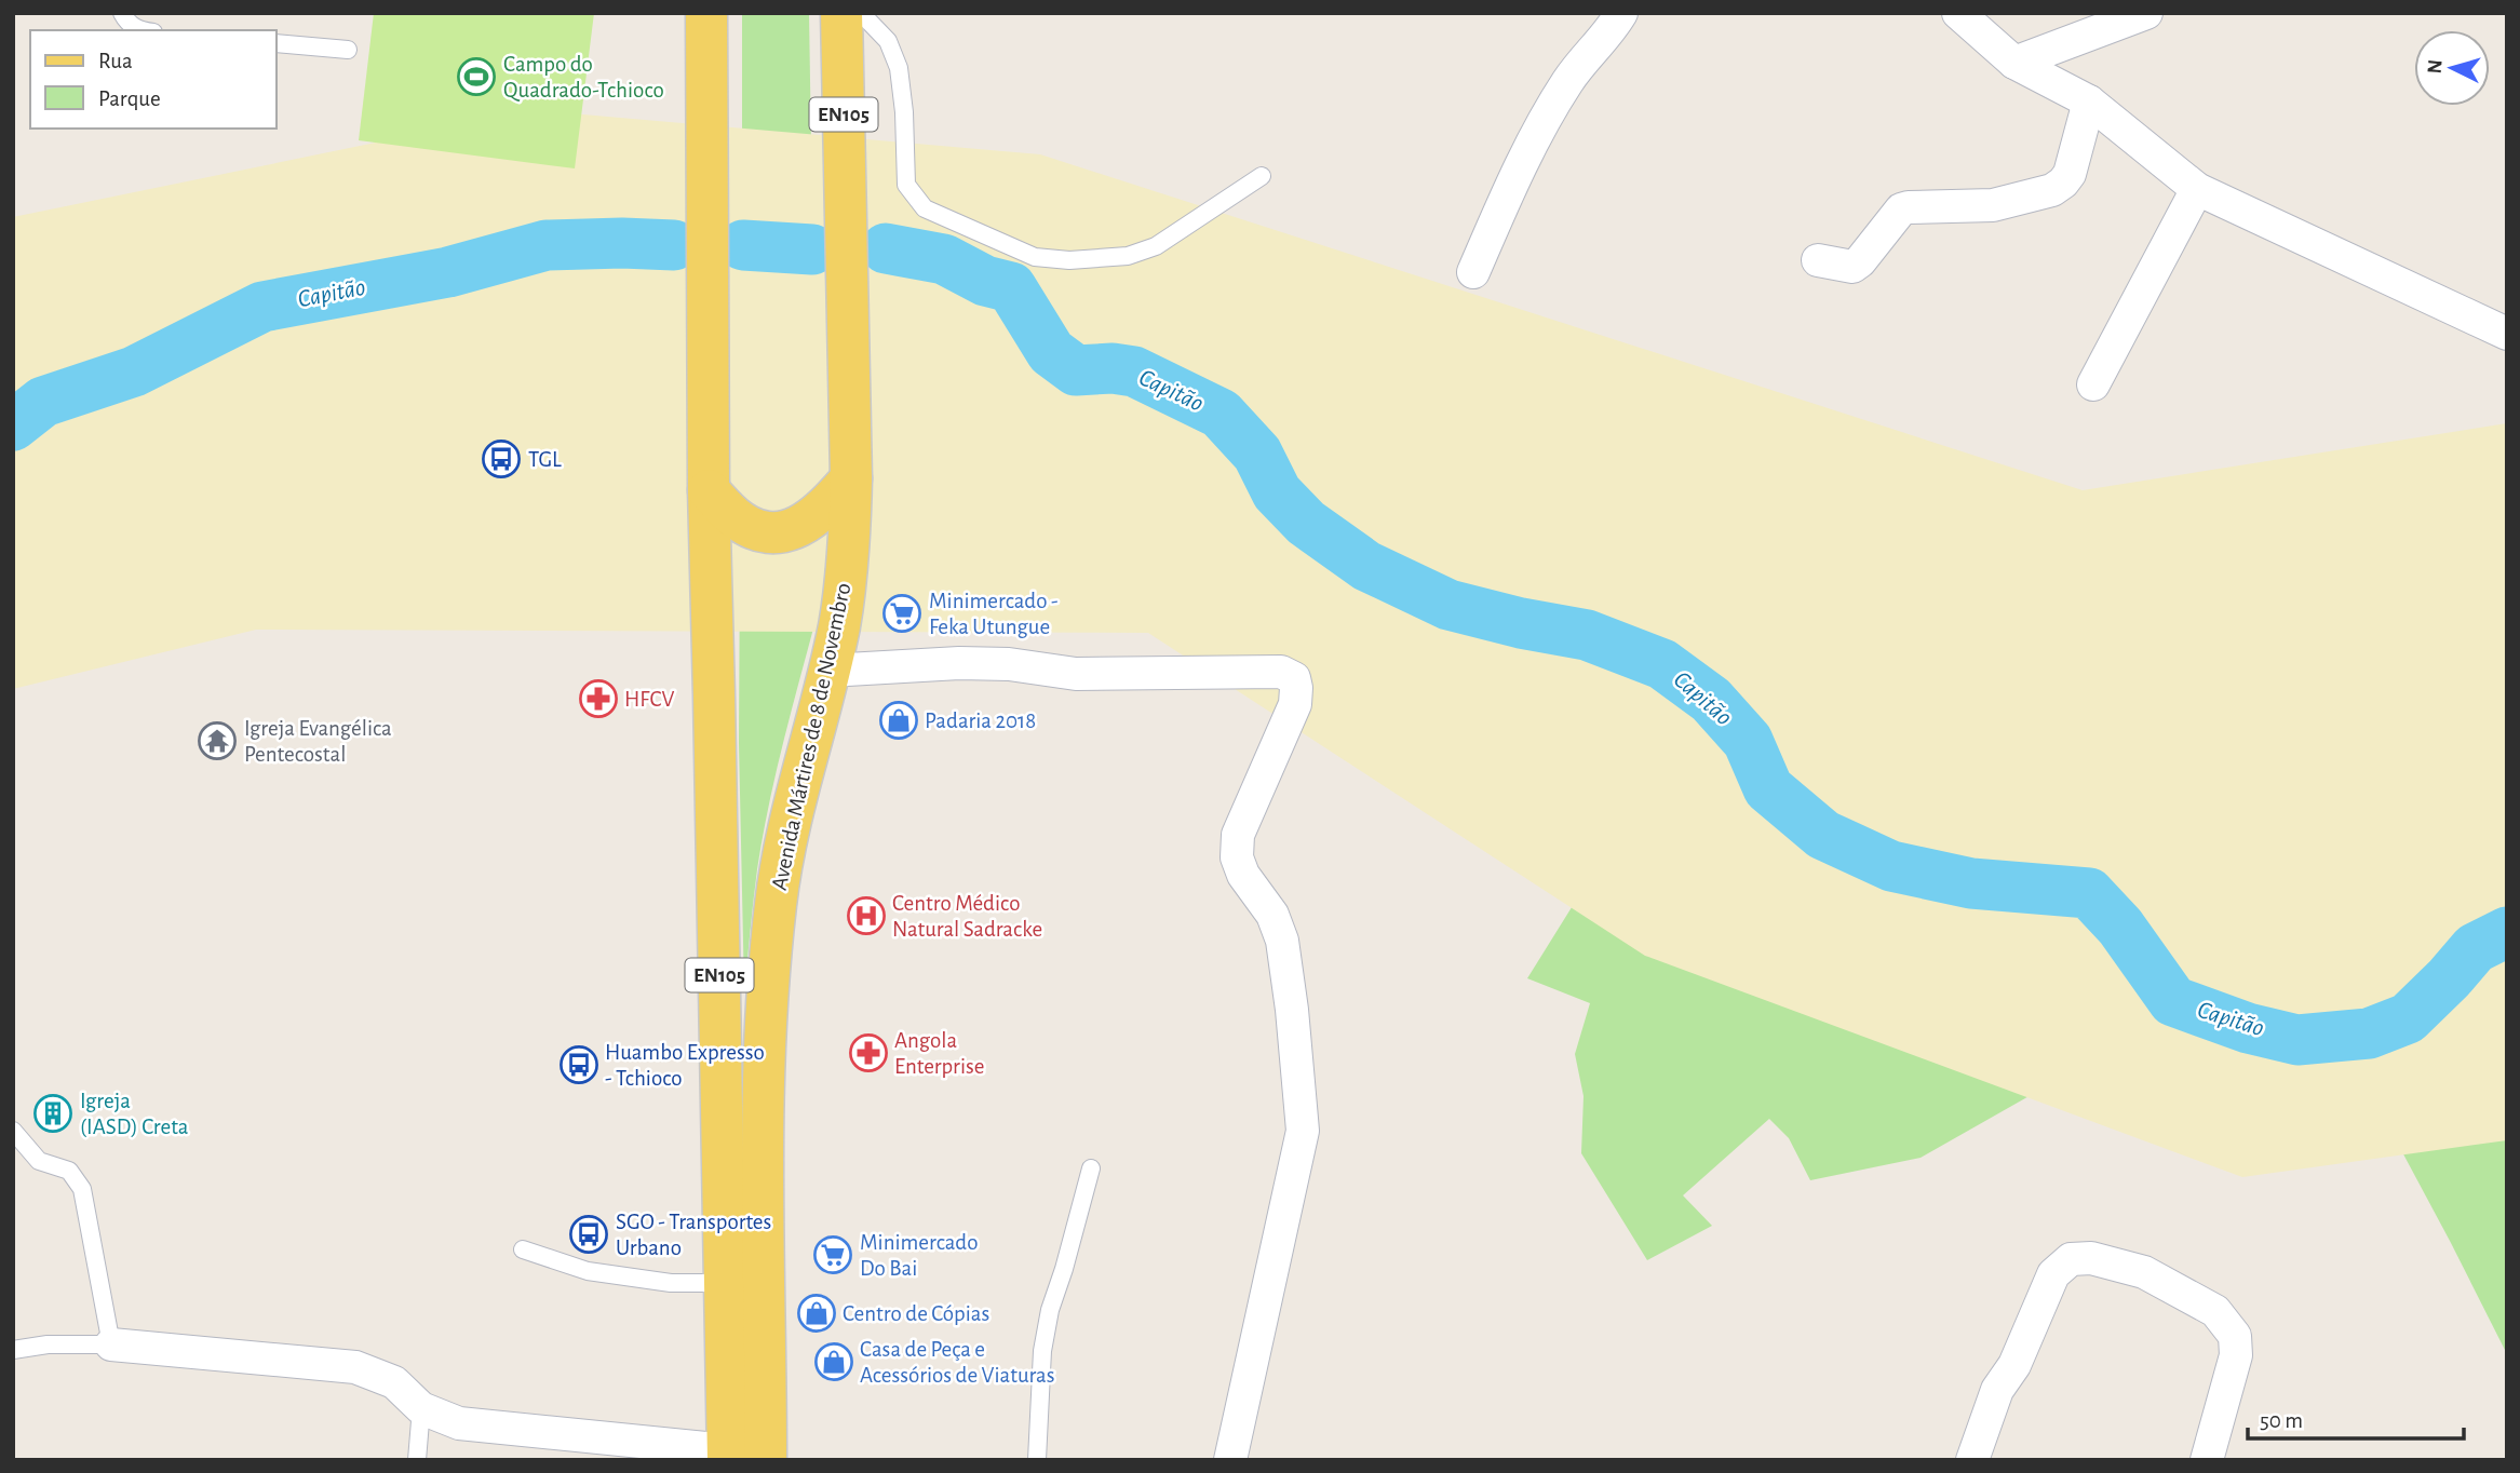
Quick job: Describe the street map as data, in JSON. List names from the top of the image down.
{
  "streets": {
    "main road": ["EN105", "Avenida Mártires de 8 de Novembro"]
  },
  "crossings": [
    ["EN105", "Avenida Mártires de 8 de Novembro"]
  ],
  "water": ["Capitão"],
  "places": {
    "sports": ["Campo do Quadrado-Tchioco"],
    "bus stop": ["TGL", "Huambo Expresso - Tchioco", "SGO - Transportes Urbano"],
    "supermarket": ["Minimercado - Feka Utungue", "Minimercado Do Bai"],
    "pharmacy": ["HFCV", "Angola Enterprise"],
    "shop": ["Padaria 2018", "Centro de Cópias", "Casa de Peça e Acessórios de Viaturas"],
    "temple": ["Igreja Evangélica Pentecostal"],
    "hospital": ["Centro Médico Natural Sadracke"],
    "building": ["Igreja (IASD) Creta"]
  },
  "legend": ["Rua", "Parque"],
  "scale_bar": "50 m",
  "north": "left"
}
